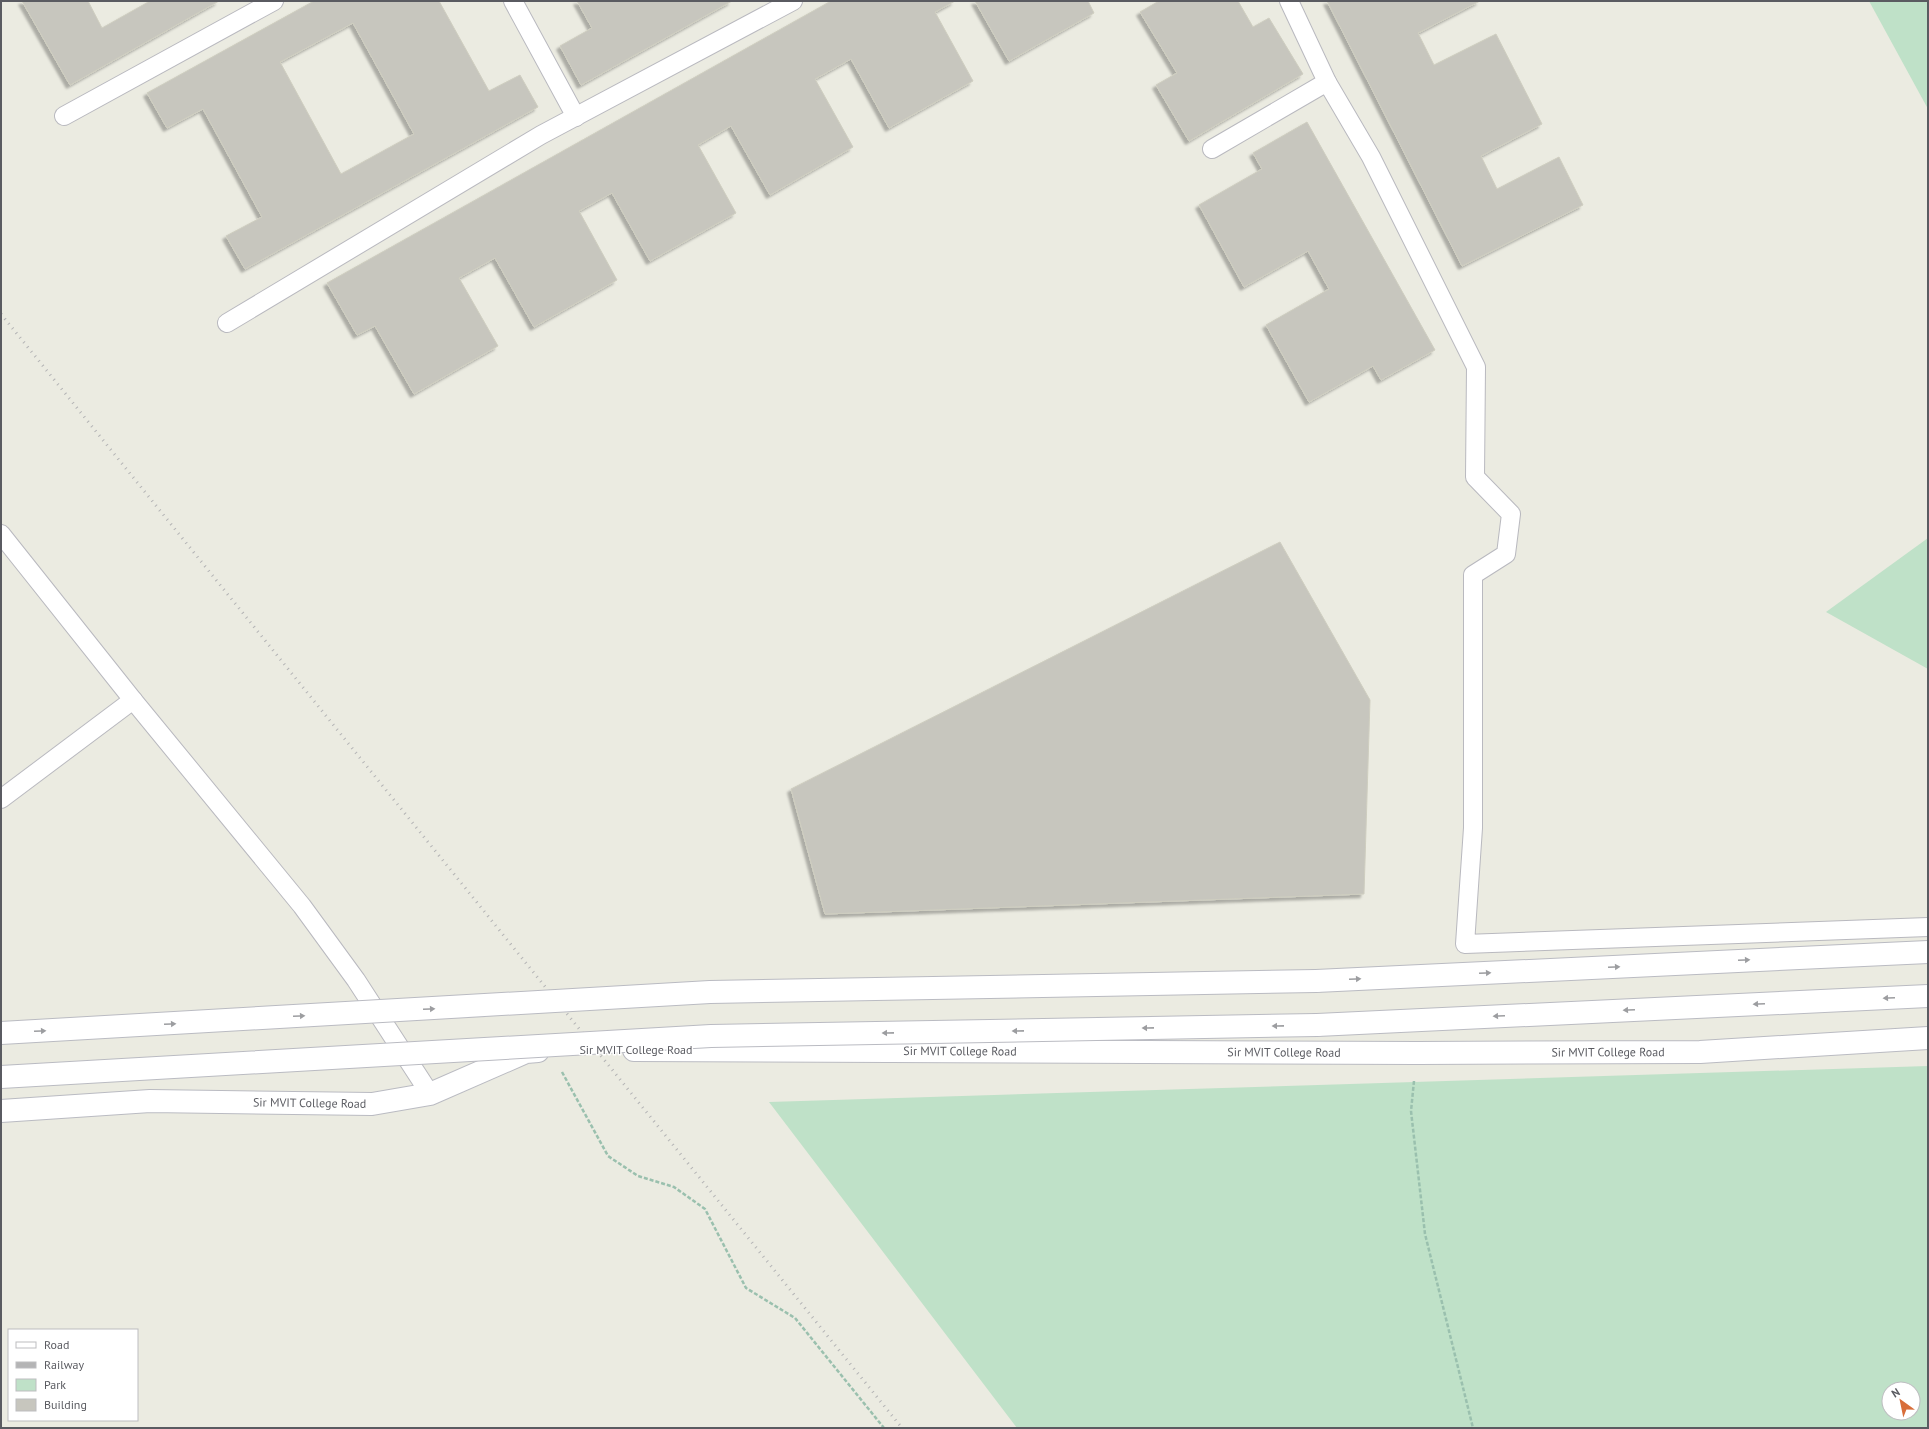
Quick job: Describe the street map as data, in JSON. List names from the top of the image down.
{
  "streets": {
    "main road": ["Sir MVIT College Road"]
  },
  "legend": [
    "Road",
    "Railway",
    "Park",
    "Building"
  ],
  "north": "top left"
}
